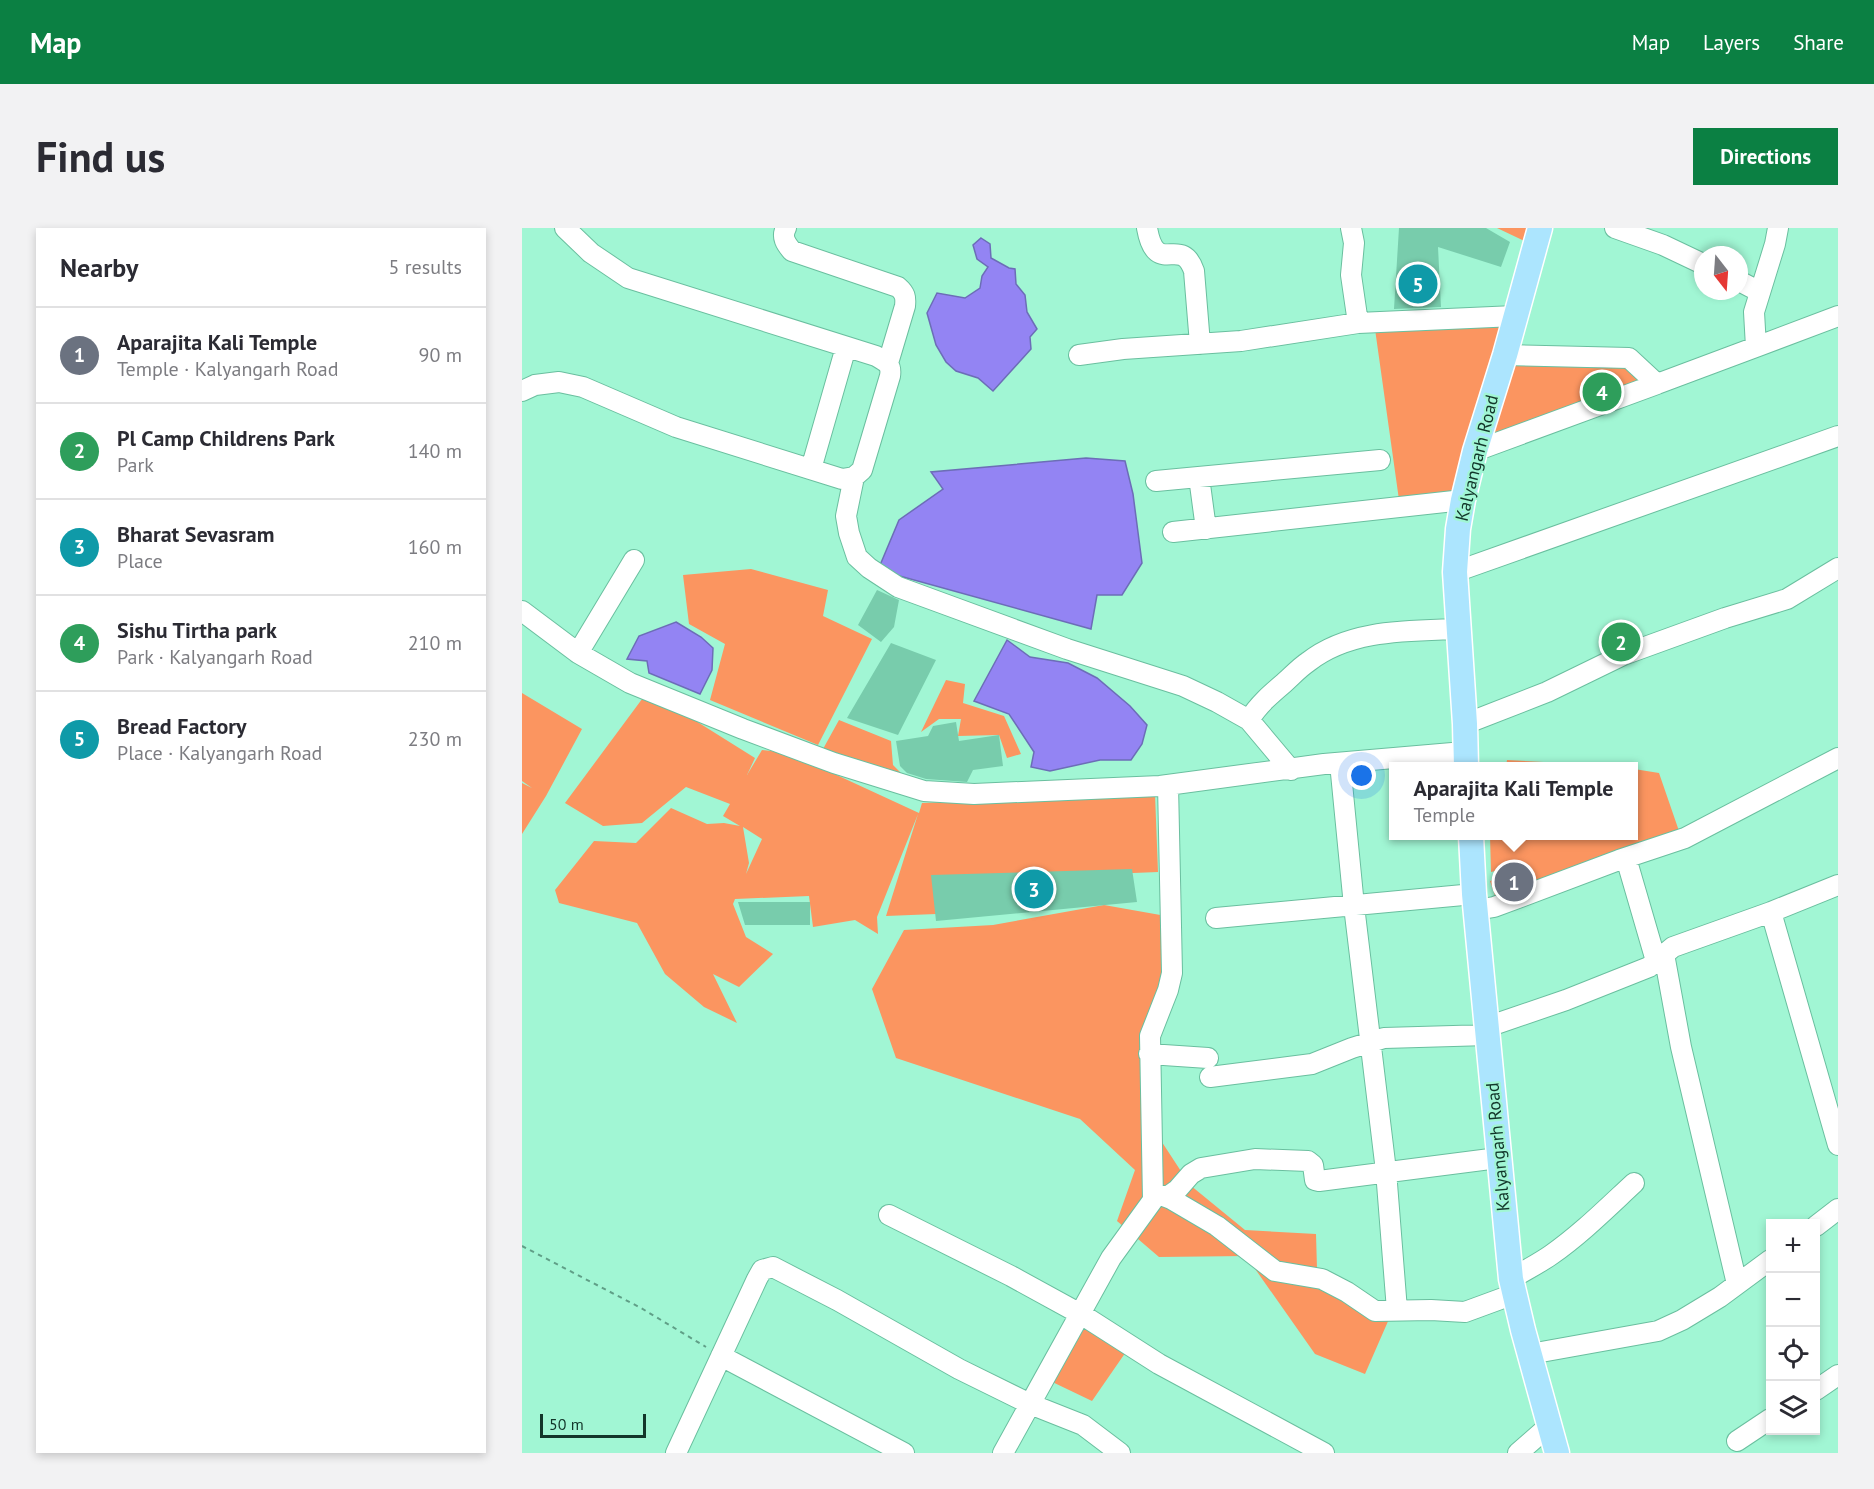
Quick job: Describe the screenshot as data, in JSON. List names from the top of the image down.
{
  "streets": {
    "main road": ["Kalyangarh Road"]
  },
  "scale_bar": "50 m",
  "north": "bottom",
  "page": {
    "header": "Map",
    "nav": ["Map", "Layers", "Share"],
    "buttons": "Directions",
    "title": "Find us",
    "heading": ["Nearby", "5 results"],
    "pins": [
      "5",
      "4",
      "2",
      "1",
      "3"
    ],
    "list": [
      {
        "mark": "1",
        "name": "Aparajita Kali Temple",
        "note": "Temple · Kalyangarh Road",
        "value": "90 m"
      },
      {
        "mark": "2",
        "name": "Pl Camp Childrens Park",
        "note": "Park",
        "value": "140 m"
      },
      {
        "mark": "3",
        "name": "Bharat Sevasram",
        "note": "Place",
        "value": "160 m"
      },
      {
        "mark": "4",
        "name": "Sishu Tirtha park",
        "note": "Park · Kalyangarh Road",
        "value": "210 m"
      },
      {
        "mark": "5",
        "name": "Bread Factory",
        "note": "Place · Kalyangarh Road",
        "value": "230 m"
      }
    ],
    "popup": ["Aparajita Kali Temple", "Temple"],
    "map_buttons": ["+", "−"],
    "scale": "50 m"
  }
}
